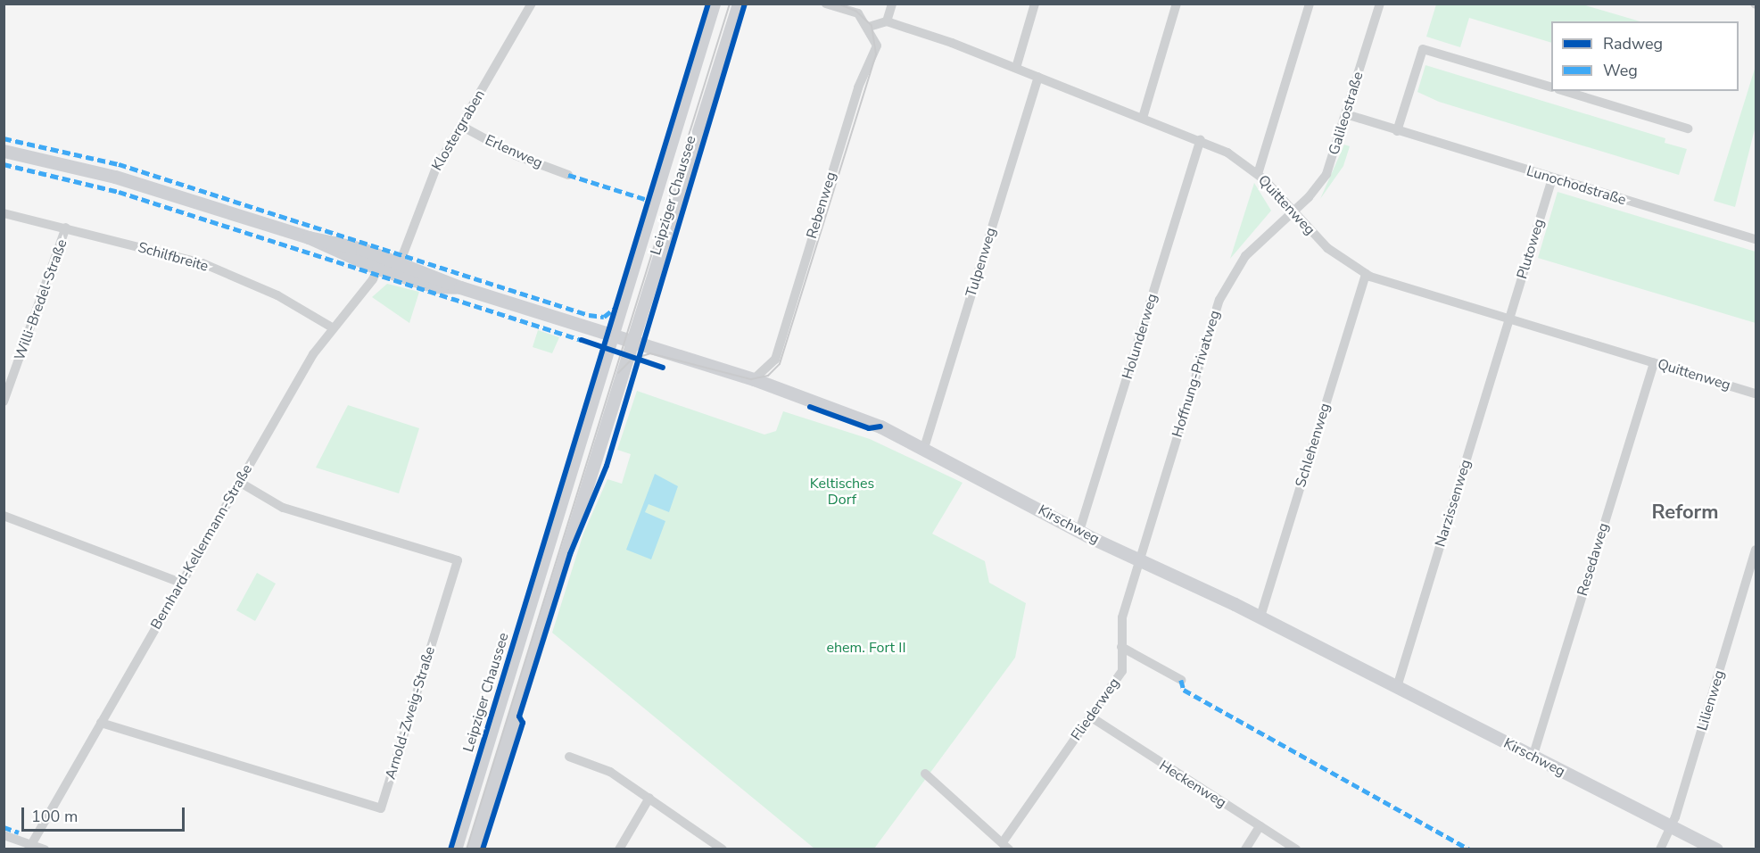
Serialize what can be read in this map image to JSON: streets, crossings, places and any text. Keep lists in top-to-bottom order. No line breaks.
{"streets":{"main road":["Leipziger Chaussee","Kirschweg"],"street":["Galileostraße","Klostergraben","Erlenweg","Lunochodstraße","Rebenweg","Quittenweg","Plutoweg","Schilfbreite","Tulpenweg","Willi-Bredel-Straße","Holunderweg","Hoffnung-Privatweg","Schlehenweg","Narzissenweg","Bernhard-Kellermann-Straße","Resedaweg","Lilienweg","Fliederweg","Arnold-Zweig-Straße","Heckenweg"]},"crossings":[["Galileostraße","Lunochodstraße"],["Galileostraße","Quittenweg"],["Galileostraße","Hoffnung-Privatweg"],["Klostergraben","Erlenweg"],["Lunochodstraße","Plutoweg"],["Leipziger Chaussee","Kirschweg"],["Rebenweg","Kirschweg"],["Quittenweg","Plutoweg"],["Quittenweg","Tulpenweg"],["Quittenweg","Holunderweg"],["Quittenweg","Hoffnung-Privatweg"],["Quittenweg","Schlehenweg"],["Quittenweg","Narzissenweg"],["Quittenweg","Resedaweg"],["Plutoweg","Narzissenweg"],["Schilfbreite","Willi-Bredel-Straße"],["Schilfbreite","Bernhard-Kellermann-Straße"],["Tulpenweg","Kirschweg"],["Holunderweg","Kirschweg"],["Hoffnung-Privatweg","Kirschweg"],["Hoffnung-Privatweg","Fliederweg"],["Schlehenweg","Kirschweg"],["Narzissenweg","Kirschweg"],["Kirschweg","Resedaweg"],["Kirschweg","Lilienweg"],["Kirschweg","Fliederweg"],["Bernhard-Kellermann-Straße","Arnold-Zweig-Straße"],["Fliederweg","Heckenweg"]],"districts":["Reform"],"parks":["Keltisches Dorf","ehem. Fort II"],"legend":["Radweg","Weg"],"scale_bar":"100 m"}
